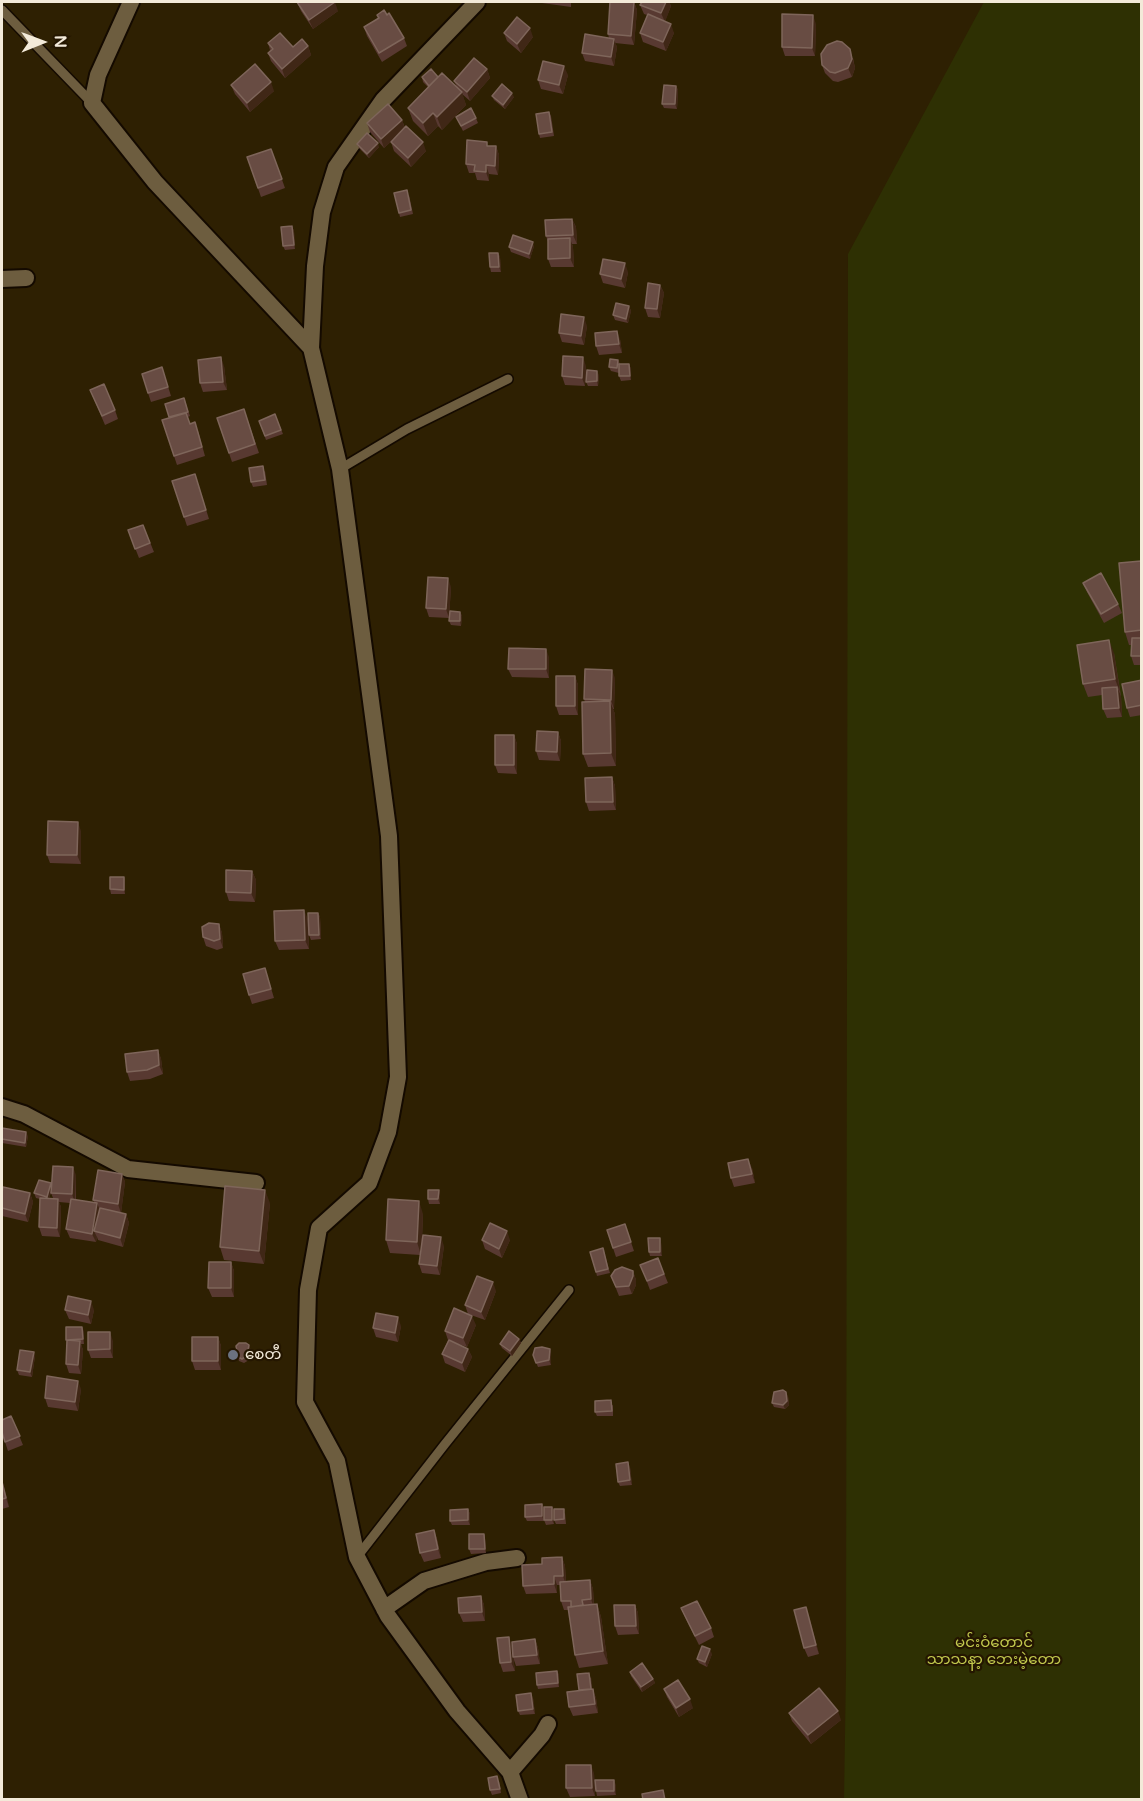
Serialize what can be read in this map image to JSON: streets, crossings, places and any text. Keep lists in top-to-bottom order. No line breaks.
{"parks":["မင်းဝံတောင် သာသနာ့ ‌ဘေးမဲ့တော"],"places":["စေတီ"],"north":"right"}
